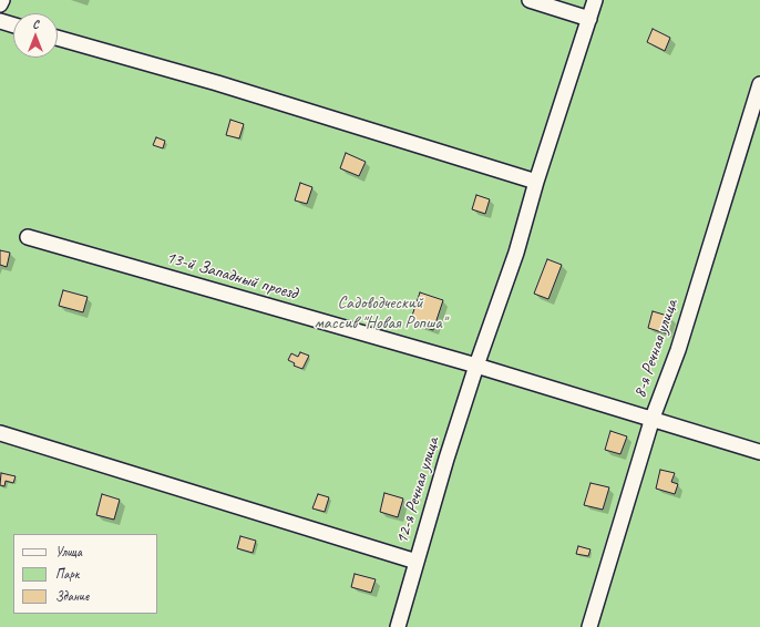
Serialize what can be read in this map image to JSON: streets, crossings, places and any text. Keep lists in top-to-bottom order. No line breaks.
{"streets":{"street":["13-й Западный проезд","8-я Речная улица","12-я Речная улица"]},"crossings":[["13-й Западный проезд","8-я Речная улица"],["13-й Западный проезд","12-я Речная улица"]],"parks":["Садоводческий массив \"Новая Ропша\""],"legend":["Улица","Парк","Здание"],"north":"top"}
